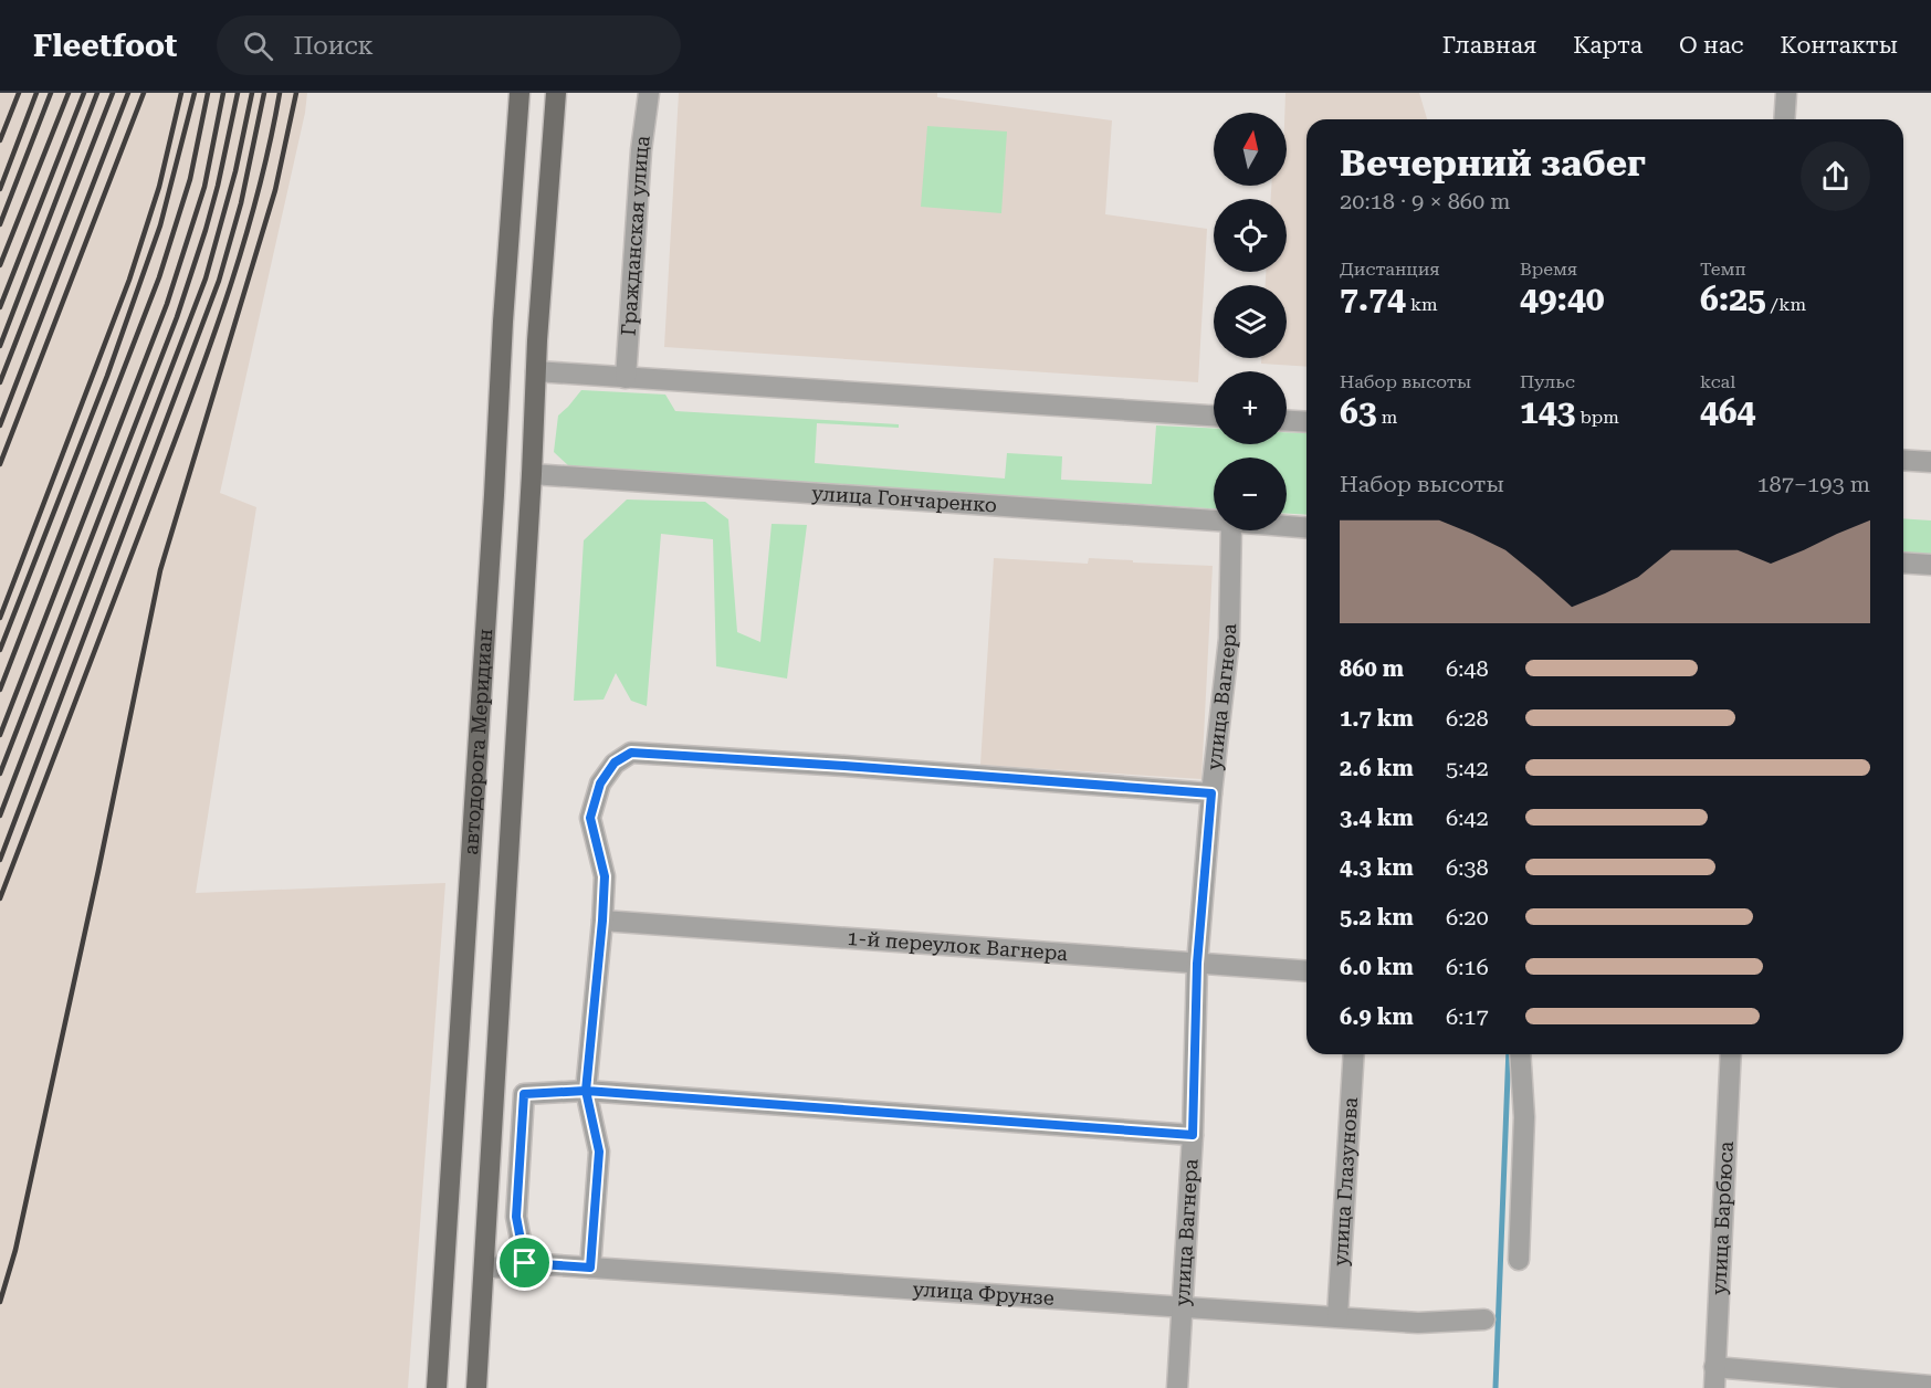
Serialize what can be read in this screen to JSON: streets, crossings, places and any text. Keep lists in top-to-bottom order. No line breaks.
{"streets":{"main road":["улица Гончаренко","автодорога Меридиан"],"street":["Гражданская улица","улица Вагнера","1-й переулок Вагнера","улица Глазунова","улица Барбюса","улица Фрунзе"]},"crossings":[["улица Гончаренко","автодорога Меридиан"],["улица Вагнера","1-й переулок Вагнера"],["улица Вагнера","улица Фрунзе"],["автодорога Меридиан","улица Фрунзе"],["улица Глазунова","улица Фрунзе"]],"north":"top","page":{"header":"Fleetfoot","search":"Поиск","nav":["Главная","Карта","О нас","Контакты"],"map_buttons":["+","−"],"heading":["Вечерний забег","20:18 · 9 × 860 m"],"stats":[["Дистанция","7.74 km"],["Время","49:40"],["Темп","6:25 /km"],["Набор высоты","63 m"],["Пульс","143 bpm"],["kcal","464"]],"chart":["Набор высоты","187–193 m"],"list":[{"name":"860 m","note":"6:48"},{"name":"1.7 km","note":"6:28"},{"name":"2.6 km","note":"5:42"},{"name":"3.4 km","note":"6:42"},{"name":"4.3 km","note":"6:38"},{"name":"5.2 km","note":"6:20"},{"name":"6.0 km","note":"6:16"},{"name":"6.9 km","note":"6:17"}]}}
